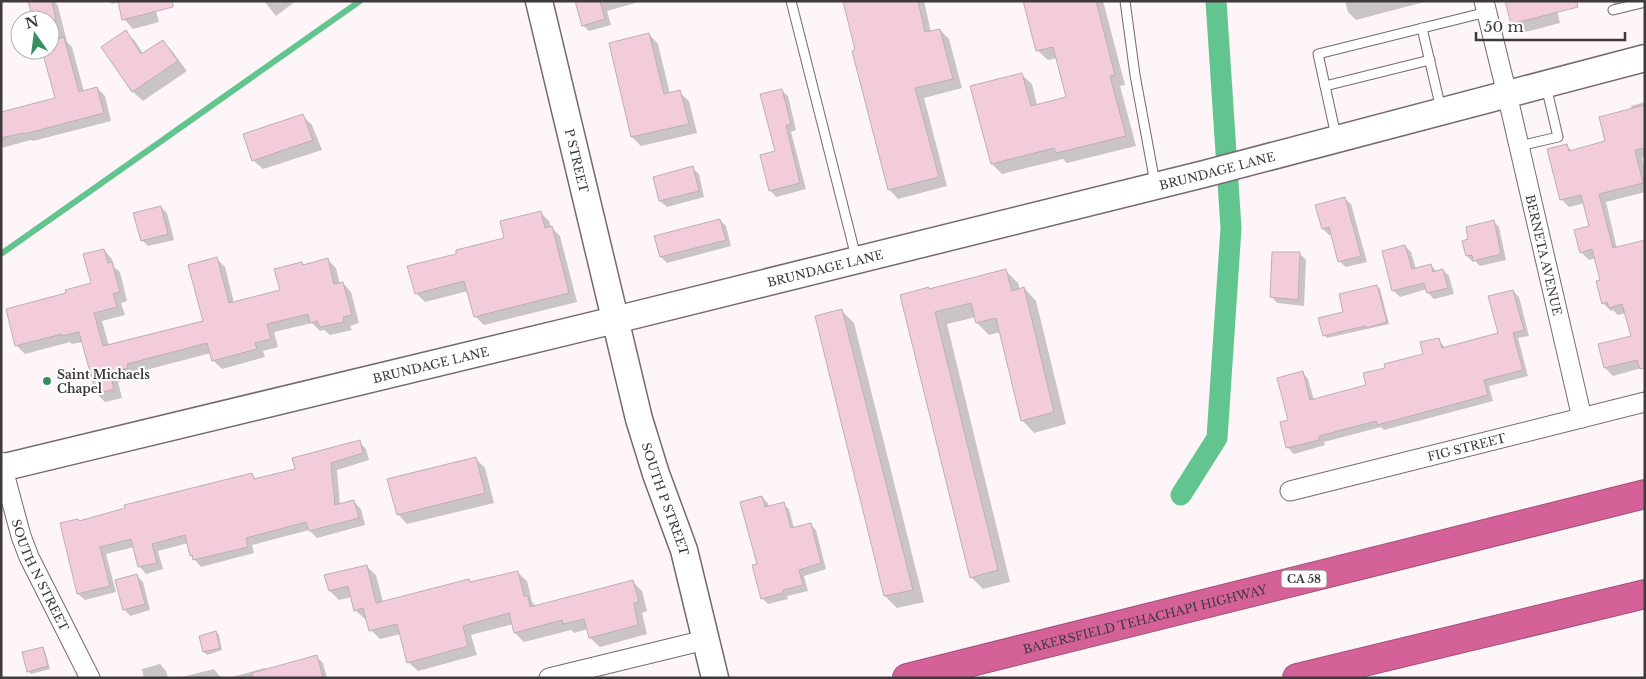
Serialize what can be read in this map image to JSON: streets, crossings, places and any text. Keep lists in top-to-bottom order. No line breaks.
{"streets":{"highway":["CA 58","BAKERSFIELD TEHACHAPI HIGHWAY"],"main road":["P STREET","BRUNDAGE LANE","SOUTH P STREET"],"street":["BERNETA AVENUE","FIG STREET","SOUTH N STREET"]},"crossings":[["P STREET","BRUNDAGE LANE"],["P STREET","SOUTH P STREET"],["BRUNDAGE LANE","BERNETA AVENUE"],["BRUNDAGE LANE","SOUTH P STREET"],["BRUNDAGE LANE","SOUTH N STREET"],["BERNETA AVENUE","FIG STREET"]],"places":["Saint Michaels Chapel"],"scale_bar":"50 m","north":"top"}
